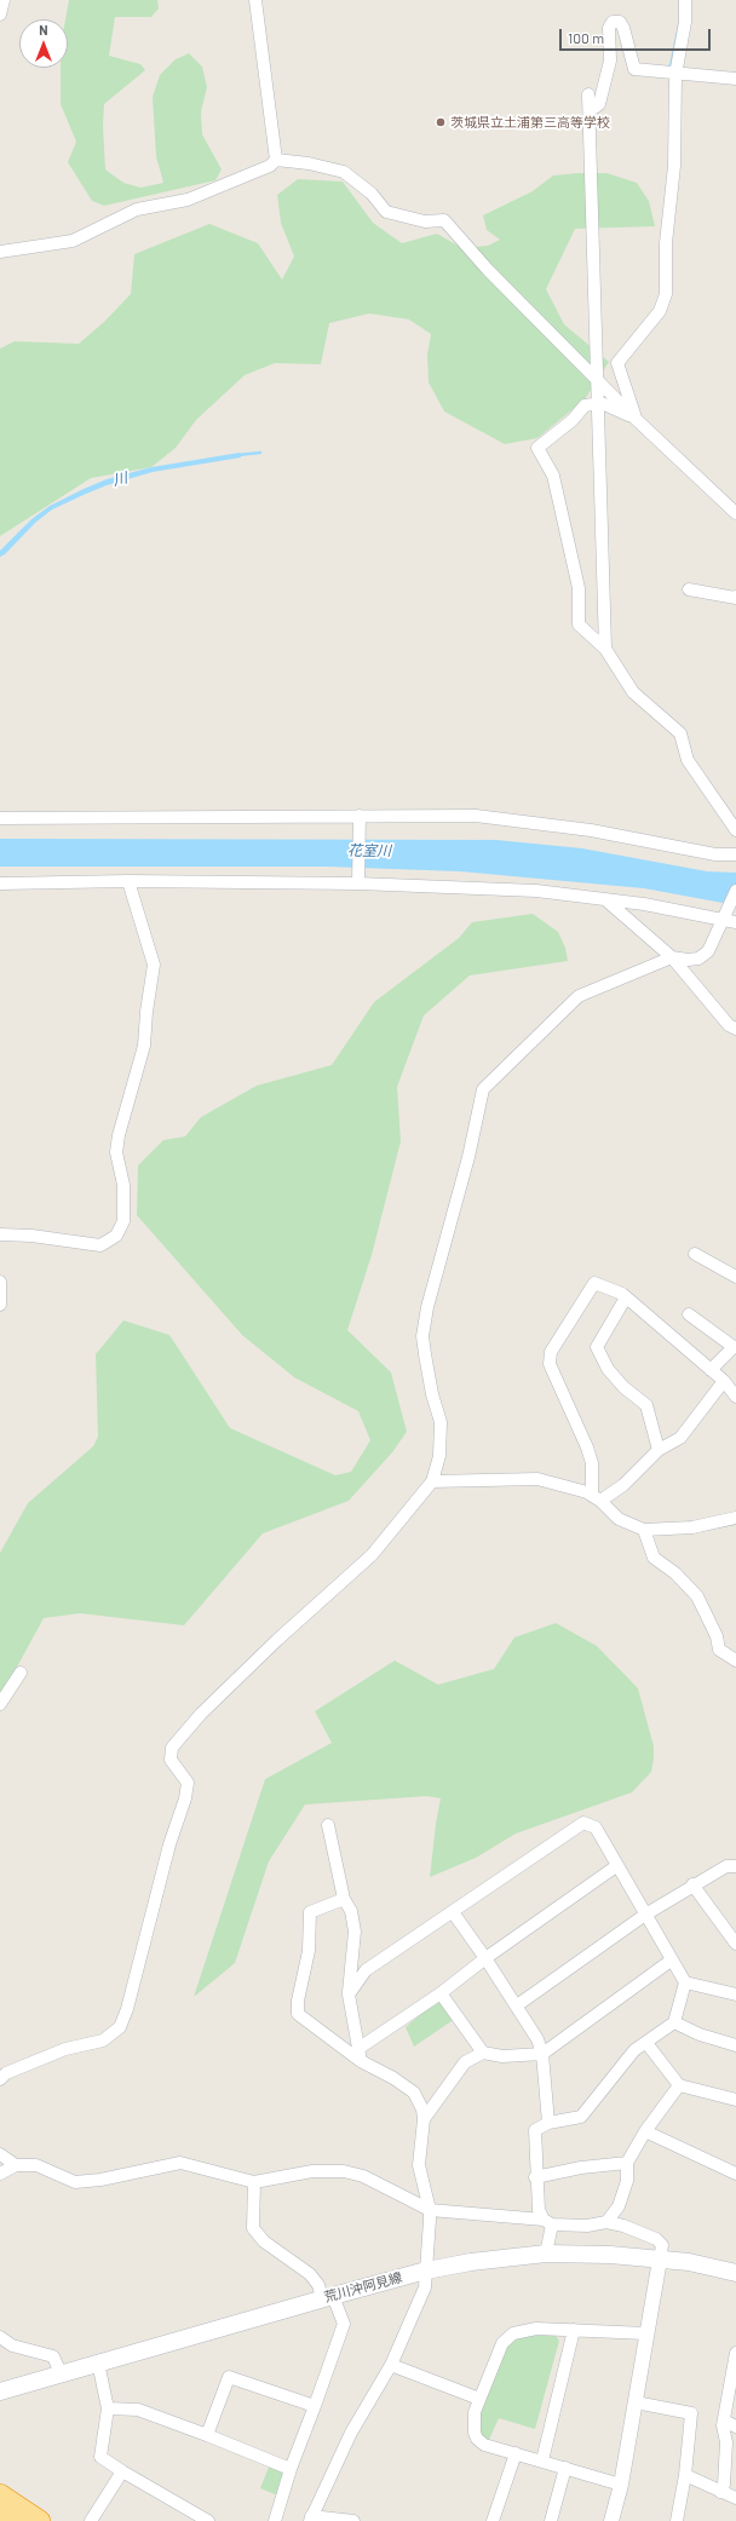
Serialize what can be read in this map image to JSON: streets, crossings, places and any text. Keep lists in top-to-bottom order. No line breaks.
{"streets":{"main road":["荒川沖阿見線"]},"water":["川","花室川"],"places":["茨城県立土浦第三高等学校"],"scale_bar":"100 m","north":"top"}
